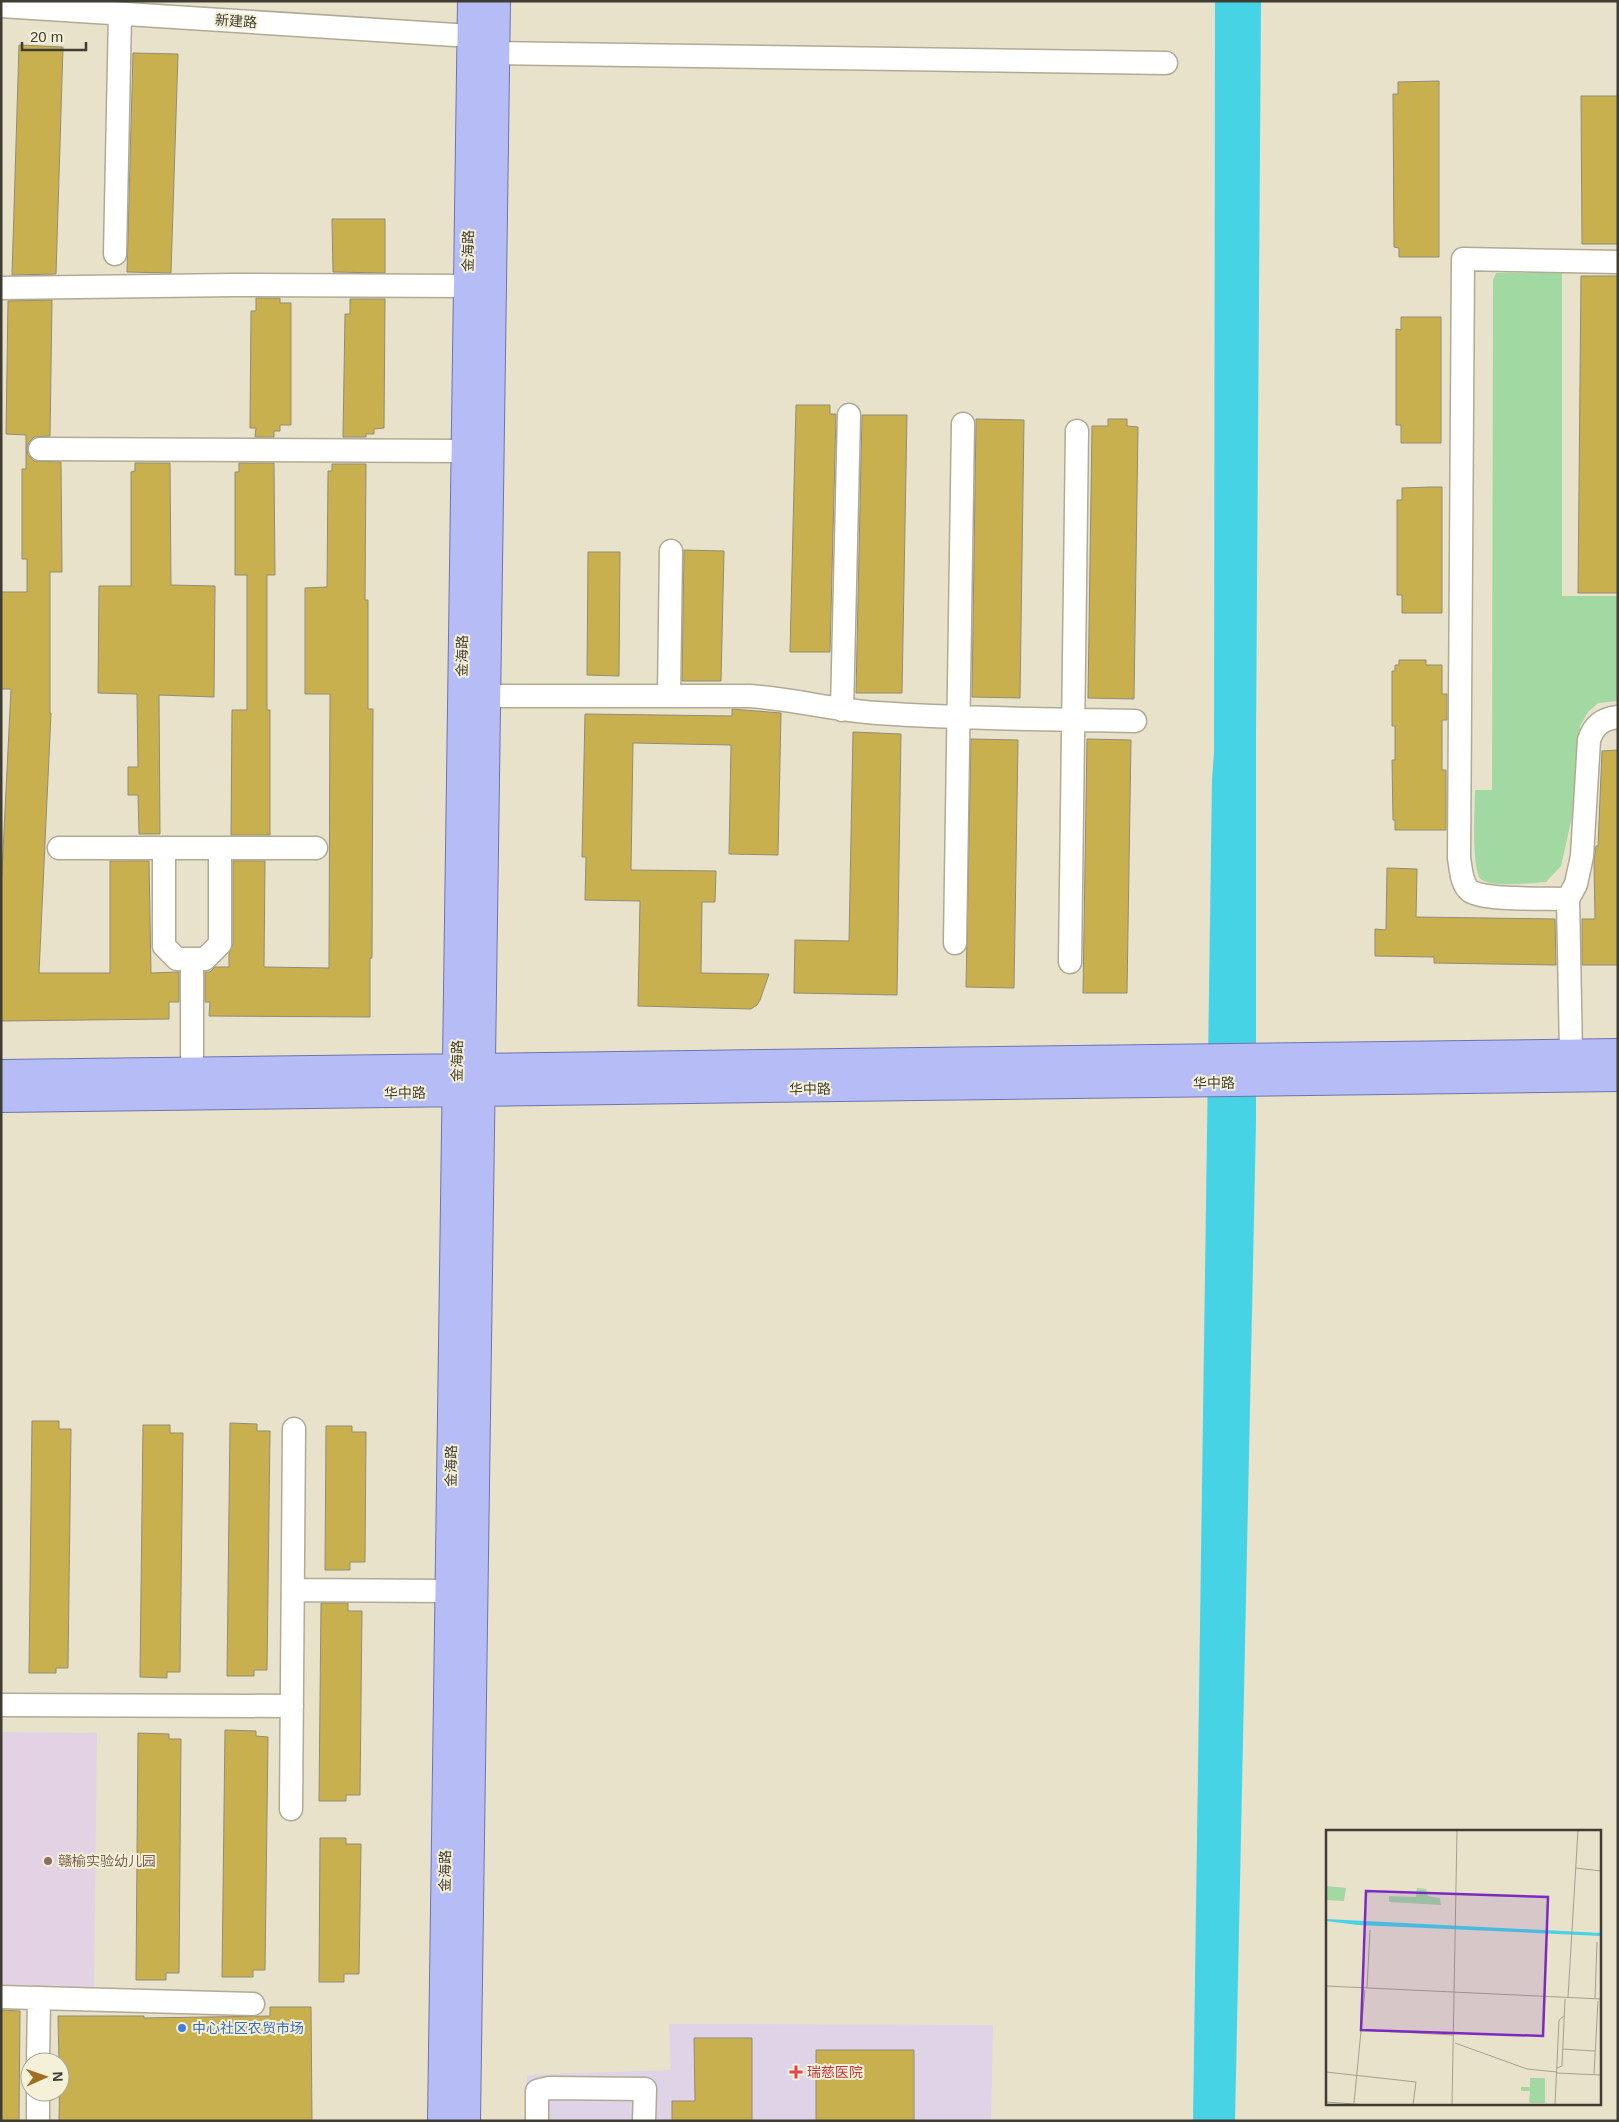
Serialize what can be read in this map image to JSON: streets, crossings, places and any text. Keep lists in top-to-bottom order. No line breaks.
{"streets":{"main road":["金海路","华中路"],"street":["新建路"]},"crossings":[["新建路","金海路"],["金海路","华中路"]],"places":{"other":["赣榆实验幼儿园","中心社区农贸市场"],"health":["瑞慈医院"]},"scale_bar":"20 m","north":"right"}
